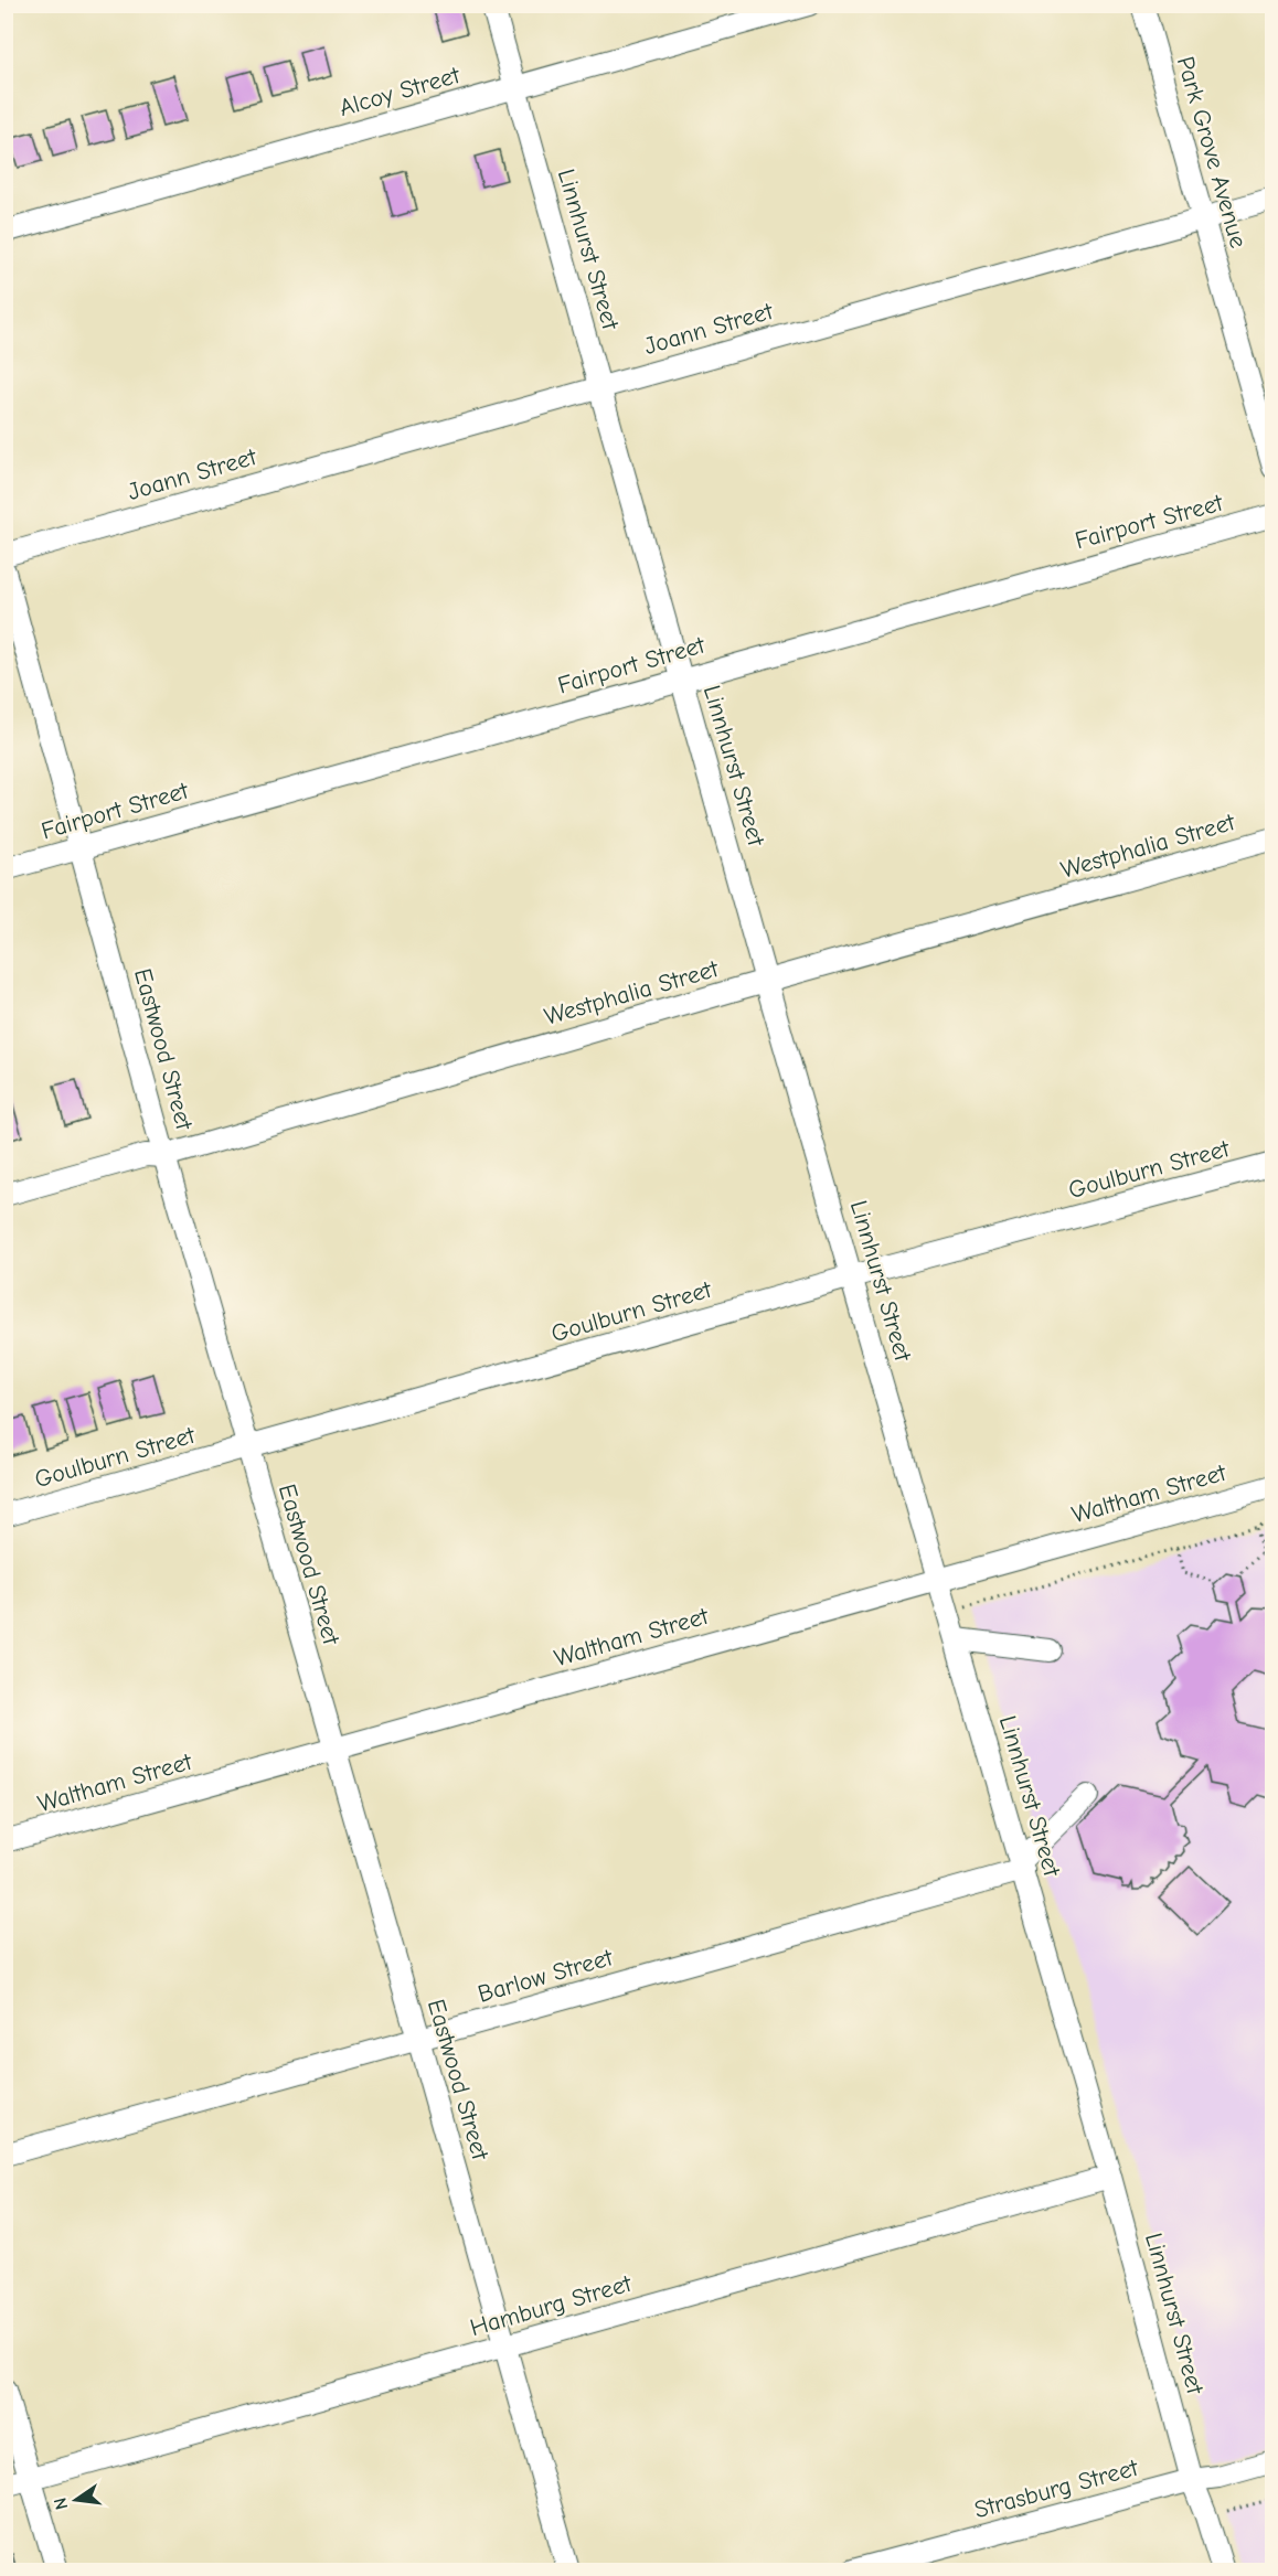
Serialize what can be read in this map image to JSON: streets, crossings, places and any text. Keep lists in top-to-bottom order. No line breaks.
{"streets":{"street":["Alcoy Street","Park Grove Avenue","Linnhurst Street","Joann Street","Fairport Street","Westphalia Street","Eastwood Street","Goulburn Street","Waltham Street","Barlow Street","Hamburg Street","Strasburg Street"]},"crossings":[["Alcoy Street","Linnhurst Street"],["Park Grove Avenue","Joann Street"],["Linnhurst Street","Joann Street"],["Linnhurst Street","Fairport Street"],["Linnhurst Street","Westphalia Street"],["Linnhurst Street","Goulburn Street"],["Linnhurst Street","Waltham Street"],["Linnhurst Street","Barlow Street"],["Linnhurst Street","Hamburg Street"],["Linnhurst Street","Strasburg Street"],["Fairport Street","Eastwood Street"],["Westphalia Street","Eastwood Street"],["Eastwood Street","Goulburn Street"],["Eastwood Street","Waltham Street"],["Eastwood Street","Barlow Street"],["Eastwood Street","Hamburg Street"]],"north":"left"}
